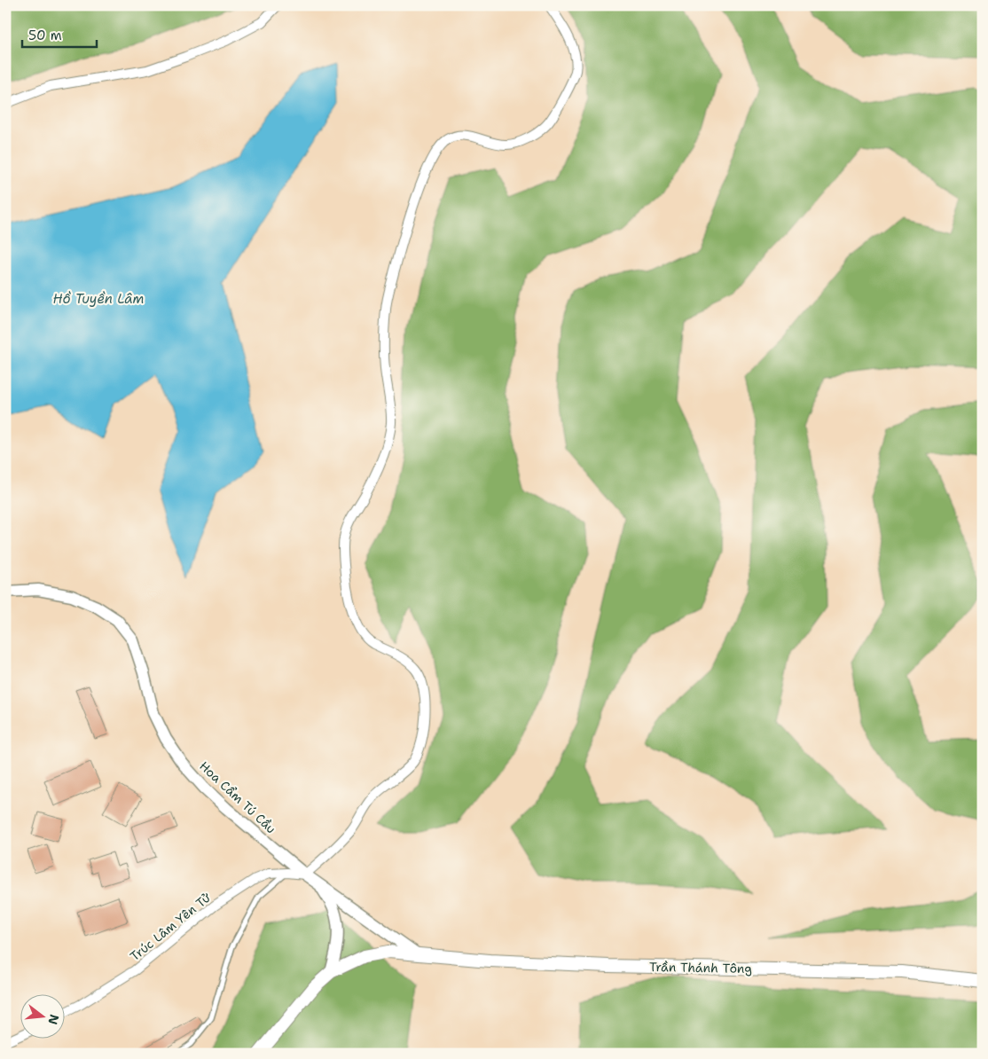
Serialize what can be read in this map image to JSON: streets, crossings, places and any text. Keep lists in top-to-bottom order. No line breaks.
{"streets":{"main road":["Trần Thánh Tông"],"street":["Hoa Cẩm Tú Cầu","Trúc Lâm Yên Tử"]},"crossings":[["Hoa Cẩm Tú Cầu","Trúc Lâm Yên Tử"]],"water":["Hồ Tuyền Lâm"],"scale_bar":"50 m","north":"right"}
